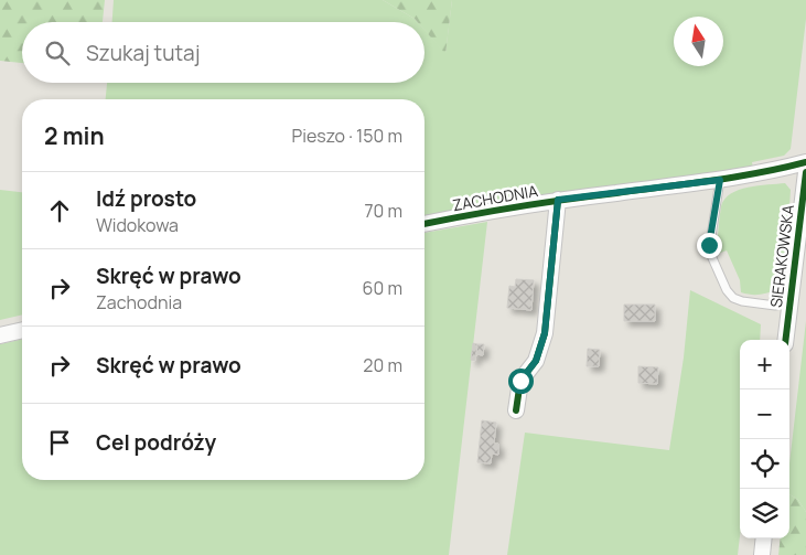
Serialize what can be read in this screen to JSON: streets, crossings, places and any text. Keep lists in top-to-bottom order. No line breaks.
{"streets":{"street":["ZACHODNIA","SIERAKOWSKA"]},"north":"top","page":{"search":"Szukaj tutaj","heading":["2 min","Pieszo · 150 m"],"list":[["Idź prosto","Widokowa","70 m"],["Skręć w prawo","Zachodnia","60 m"],["Skręć w prawo","20 m"],"Cel podróży"],"map_buttons":["+","−"]}}
